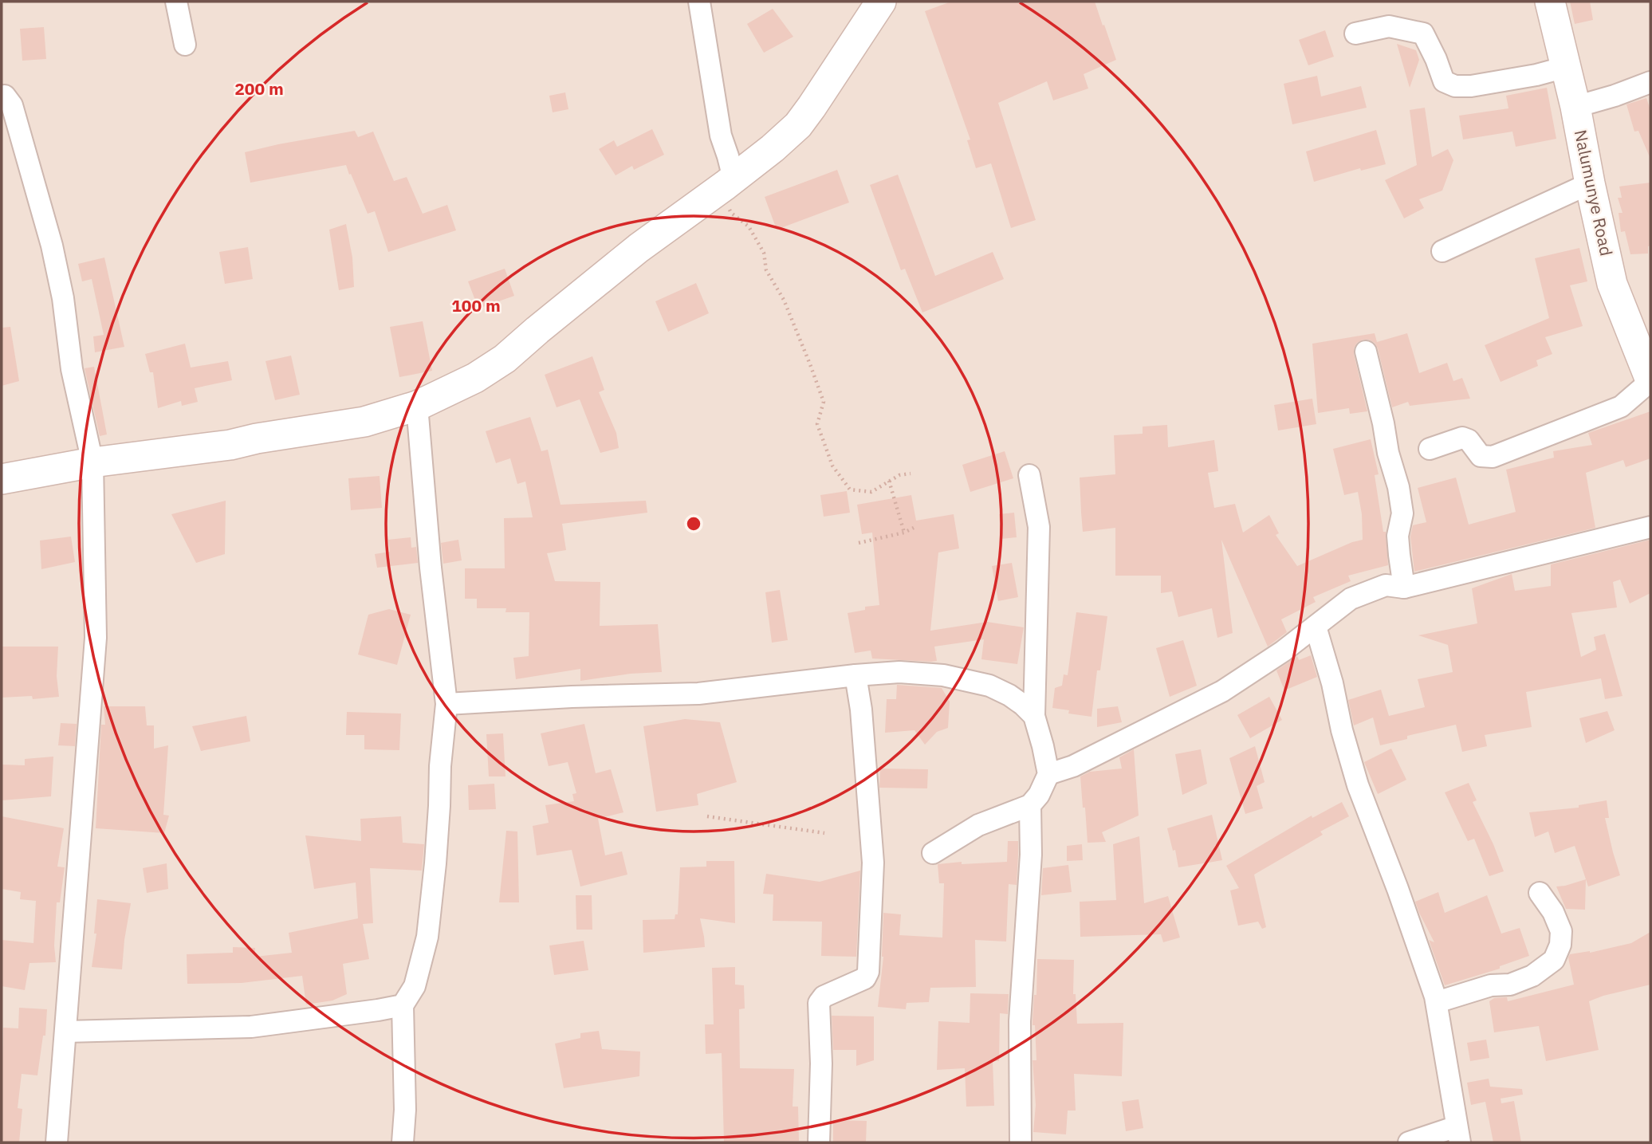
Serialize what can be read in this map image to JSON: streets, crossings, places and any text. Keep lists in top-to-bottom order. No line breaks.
{"streets":{"street":["Nalumunye Road"]},"rings":["200 m","100 m"]}
